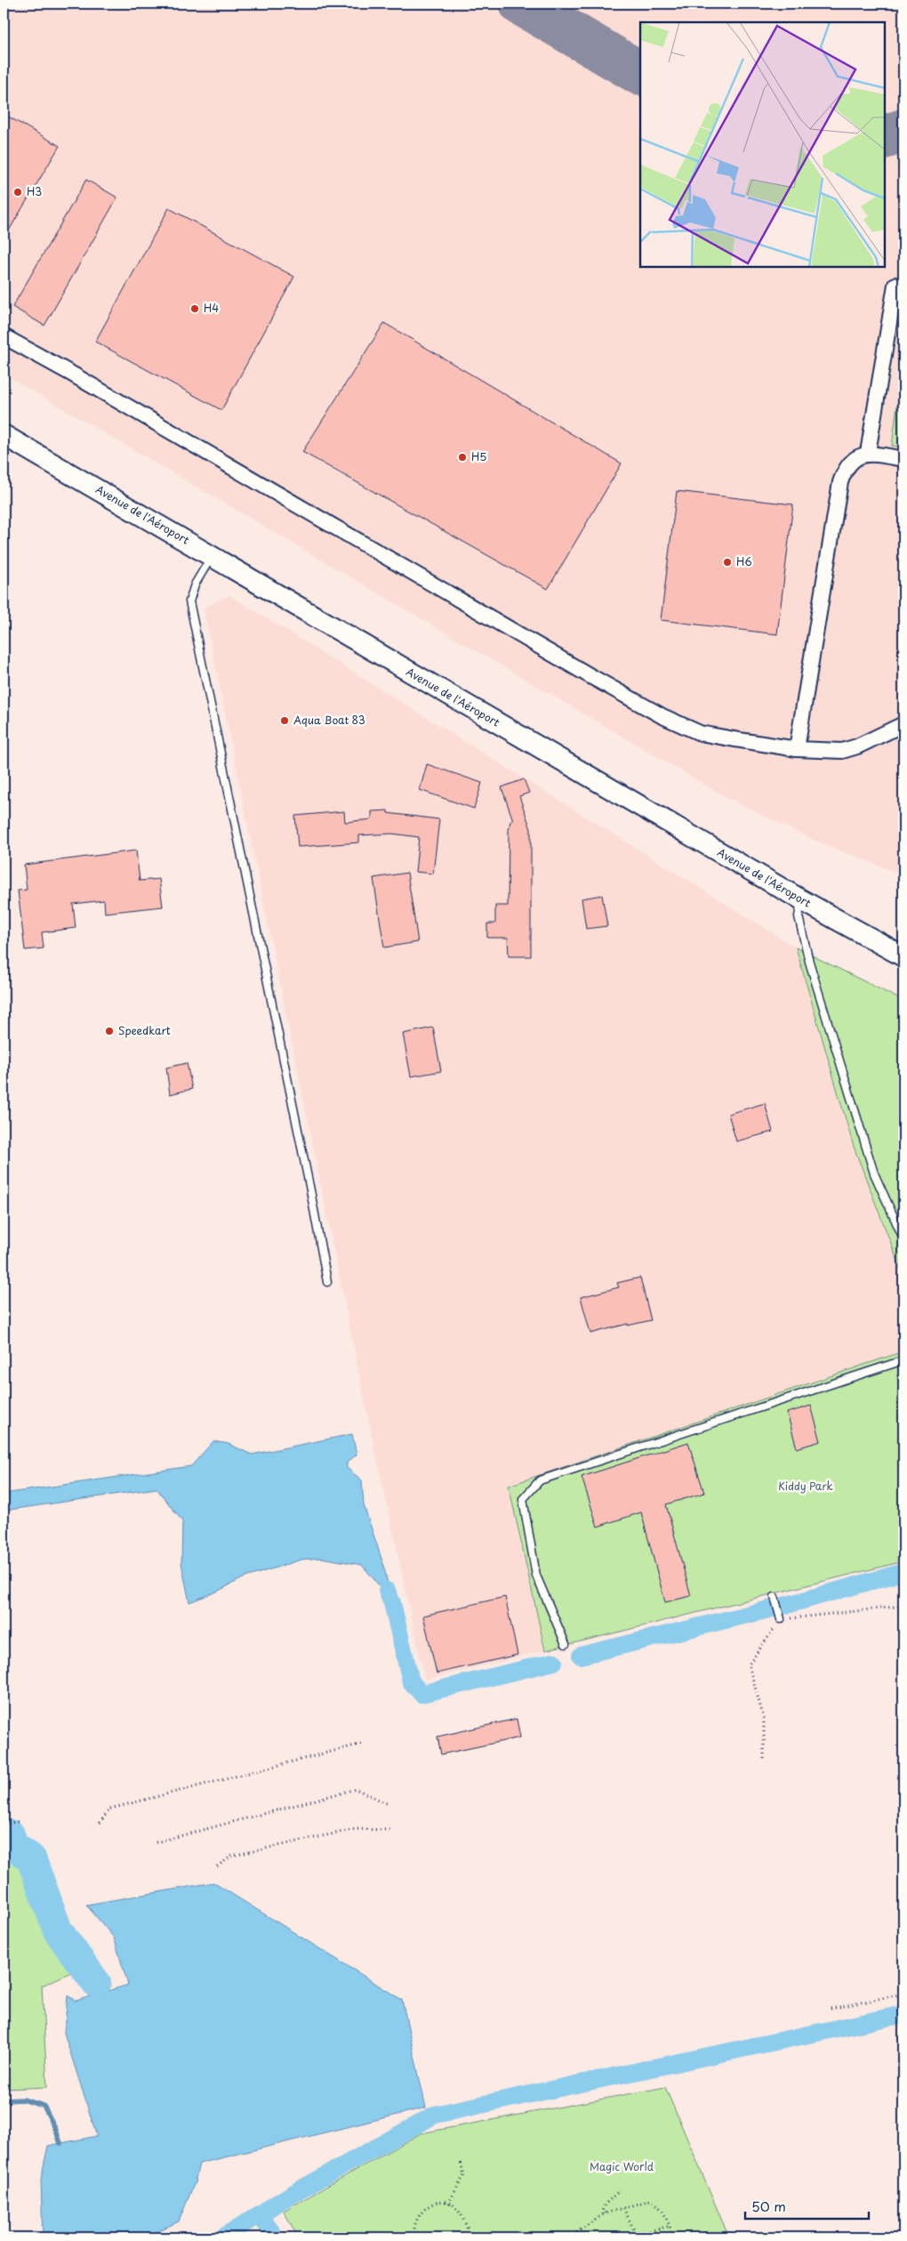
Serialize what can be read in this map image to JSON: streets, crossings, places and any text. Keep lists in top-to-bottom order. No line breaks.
{"streets":{"main road":["Avenue de l'Aéroport"]},"parks":["Kiddy Park","Magic World"],"places":["H3","H4","H5","H6","Aqua Boat 83","Speedkart"],"scale_bar":"50 m"}
